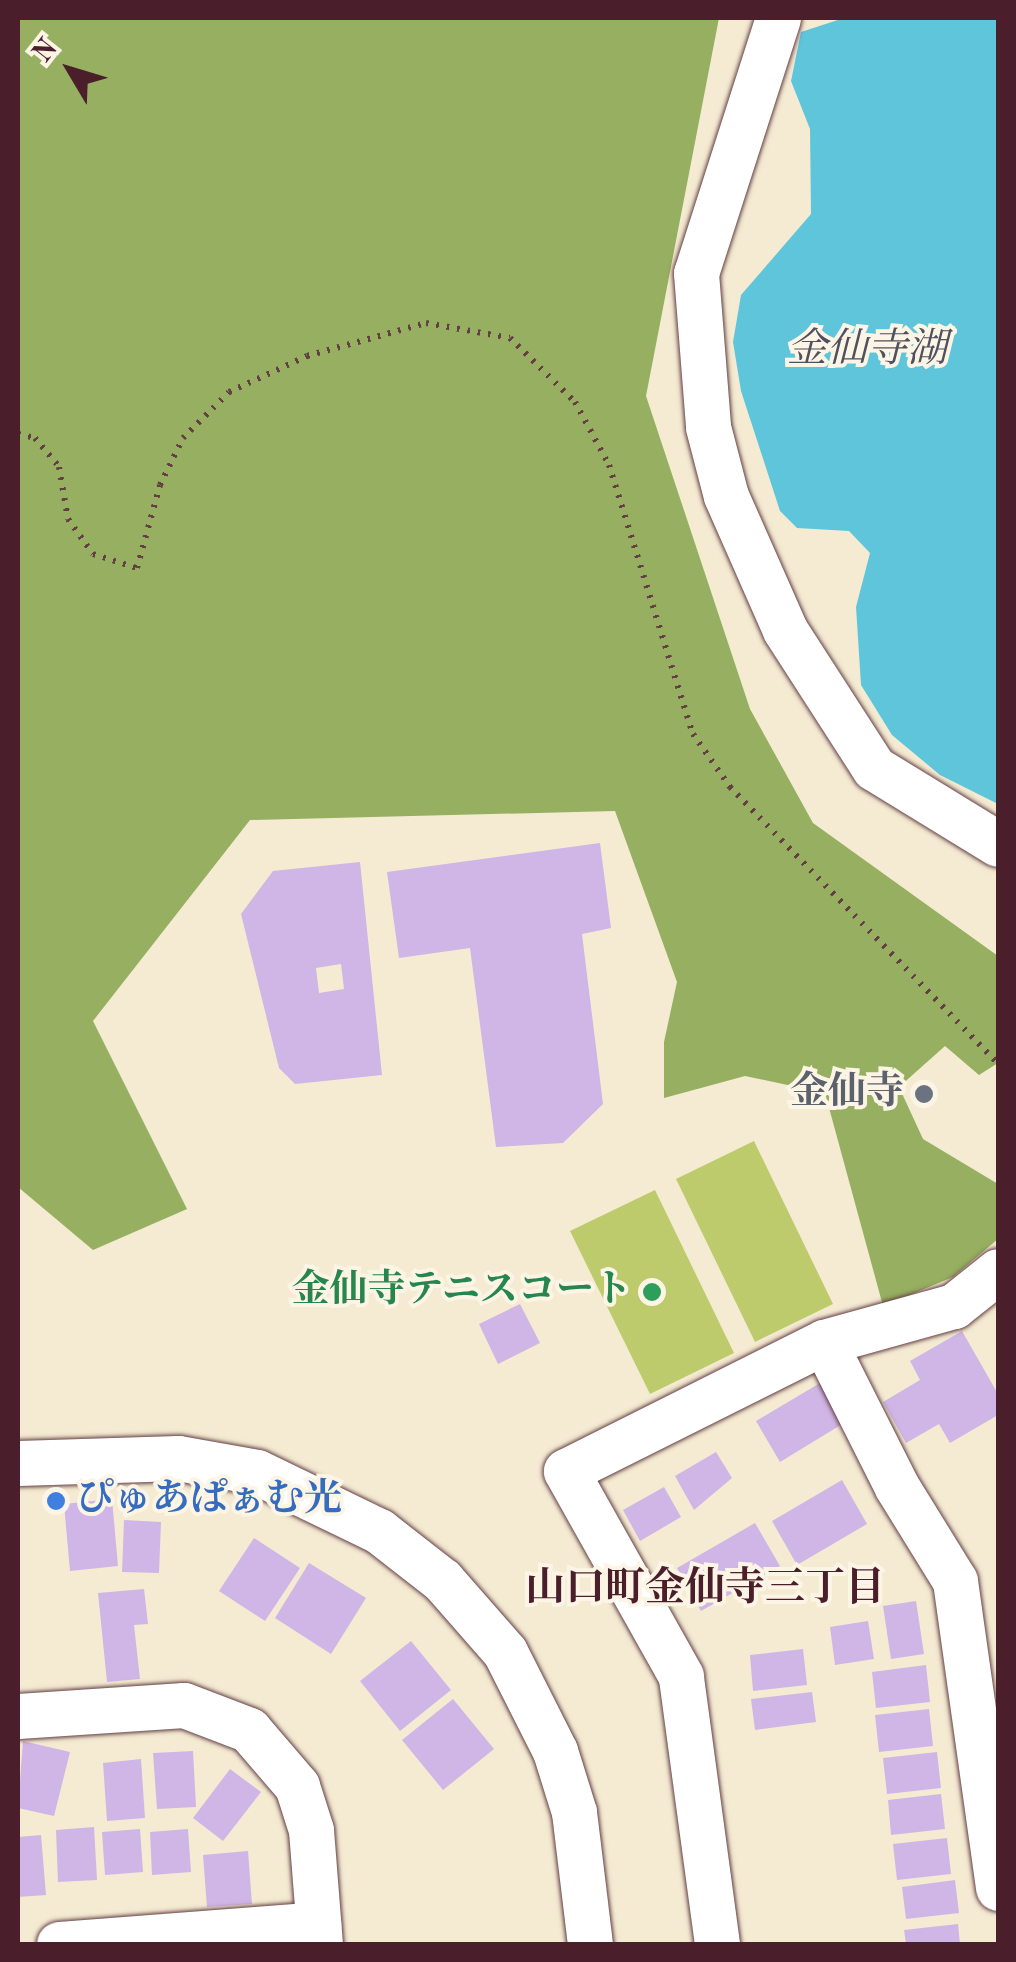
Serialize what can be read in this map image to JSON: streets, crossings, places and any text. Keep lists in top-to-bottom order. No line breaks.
{"districts":["山口町金仙寺三丁目"],"water":["金仙寺湖"],"places":["金仙寺","金仙寺テニスコート","ぴゅあぱぁむ光"],"north":"top left"}
